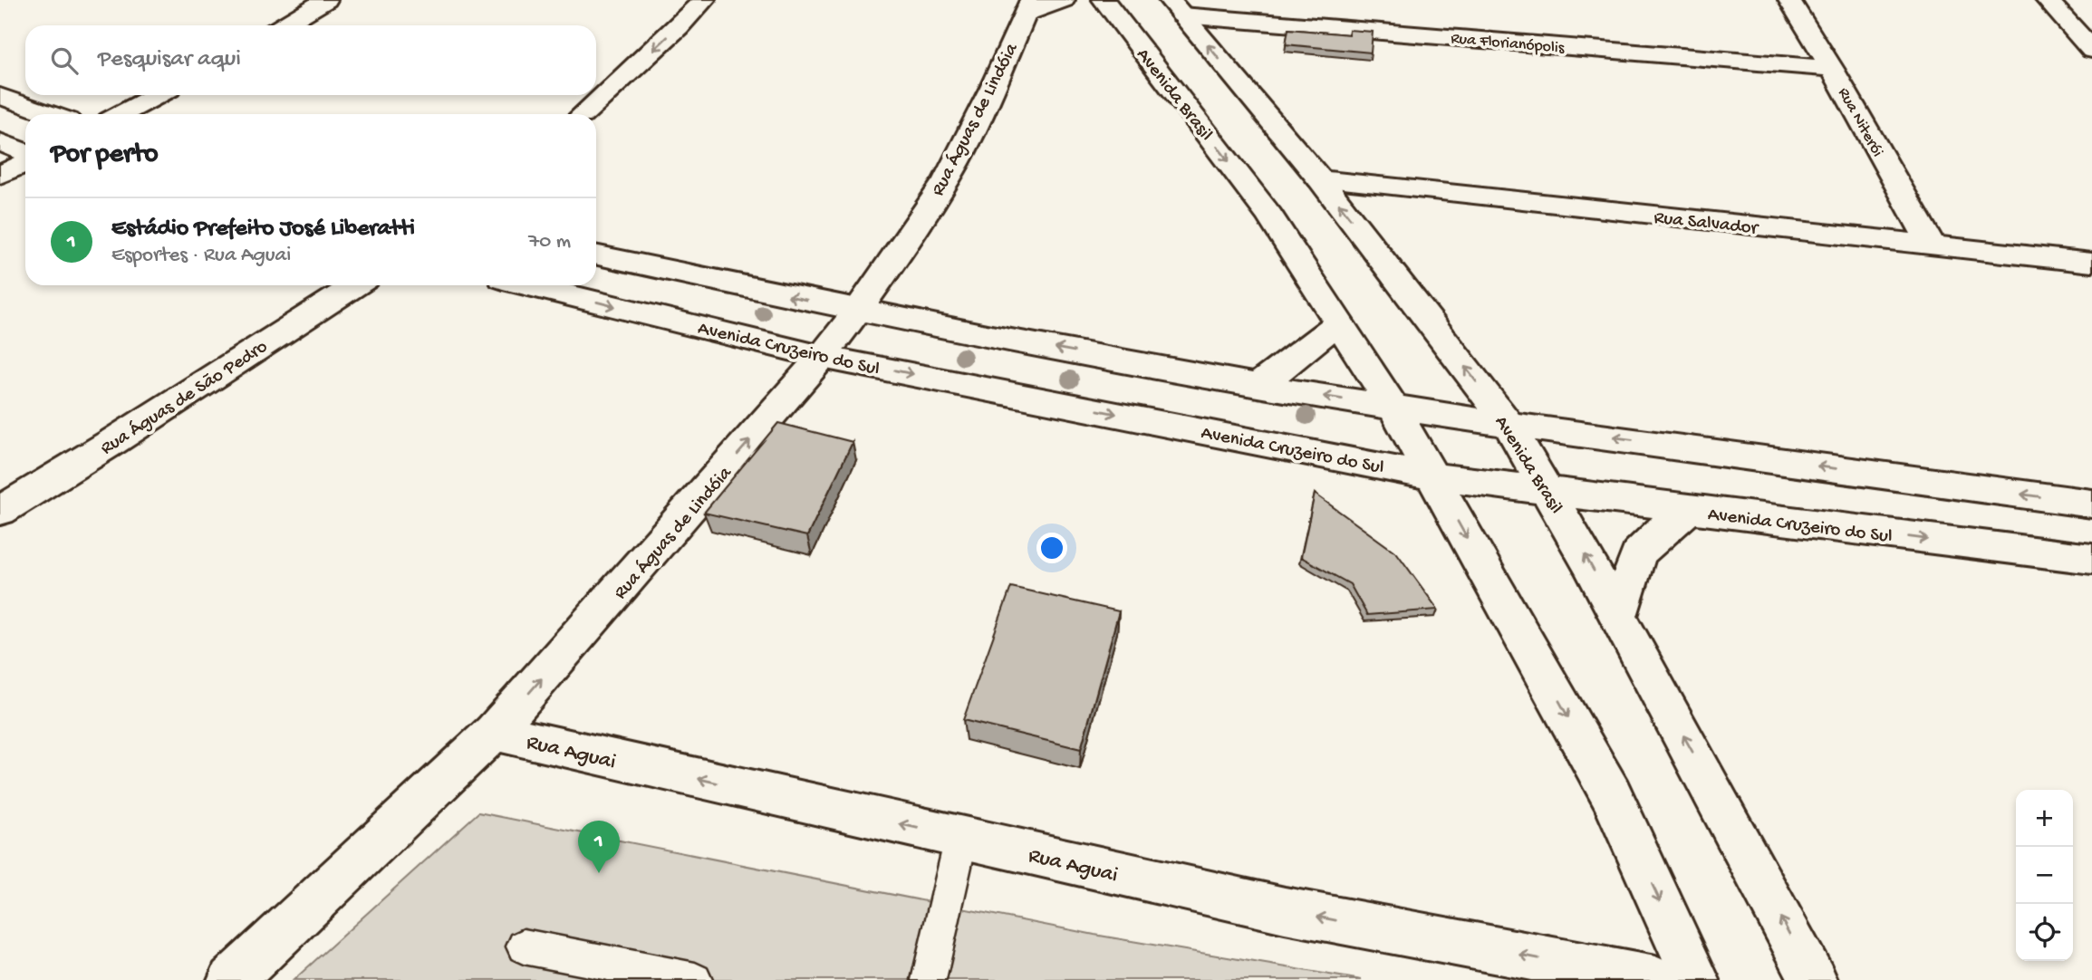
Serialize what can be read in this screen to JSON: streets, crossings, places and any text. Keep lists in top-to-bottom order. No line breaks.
{"streets":{"street":["Rua Florianópolis","Avenida Brasil","Rua Águas de Lindóia","Rua Niterói","Rua Salvador","Avenida Cruzeiro do Sul","Rua Águas de São Pedro","Rua Aguai"]},"crossings":[["Rua Florianópolis","Avenida Brasil"],["Rua Florianópolis","Rua Niterói"],["Avenida Brasil","Rua Salvador"],["Avenida Brasil","Avenida Cruzeiro do Sul"],["Rua Águas de Lindóia","Avenida Cruzeiro do Sul"],["Rua Águas de Lindóia","Rua Aguai"],["Rua Niterói","Rua Salvador"]],"one_way":["Rua Águas de Lindóia","Rua Aguai"],"page":{"search":"Pesquisar aqui","heading":"Por perto","list":[{"mark":"1","name":"Estádio Prefeito José Liberatti","note":"Esportes · Rua Aguai","value":"70 m"}],"map_buttons":["+","−"],"pins":"1"}}
